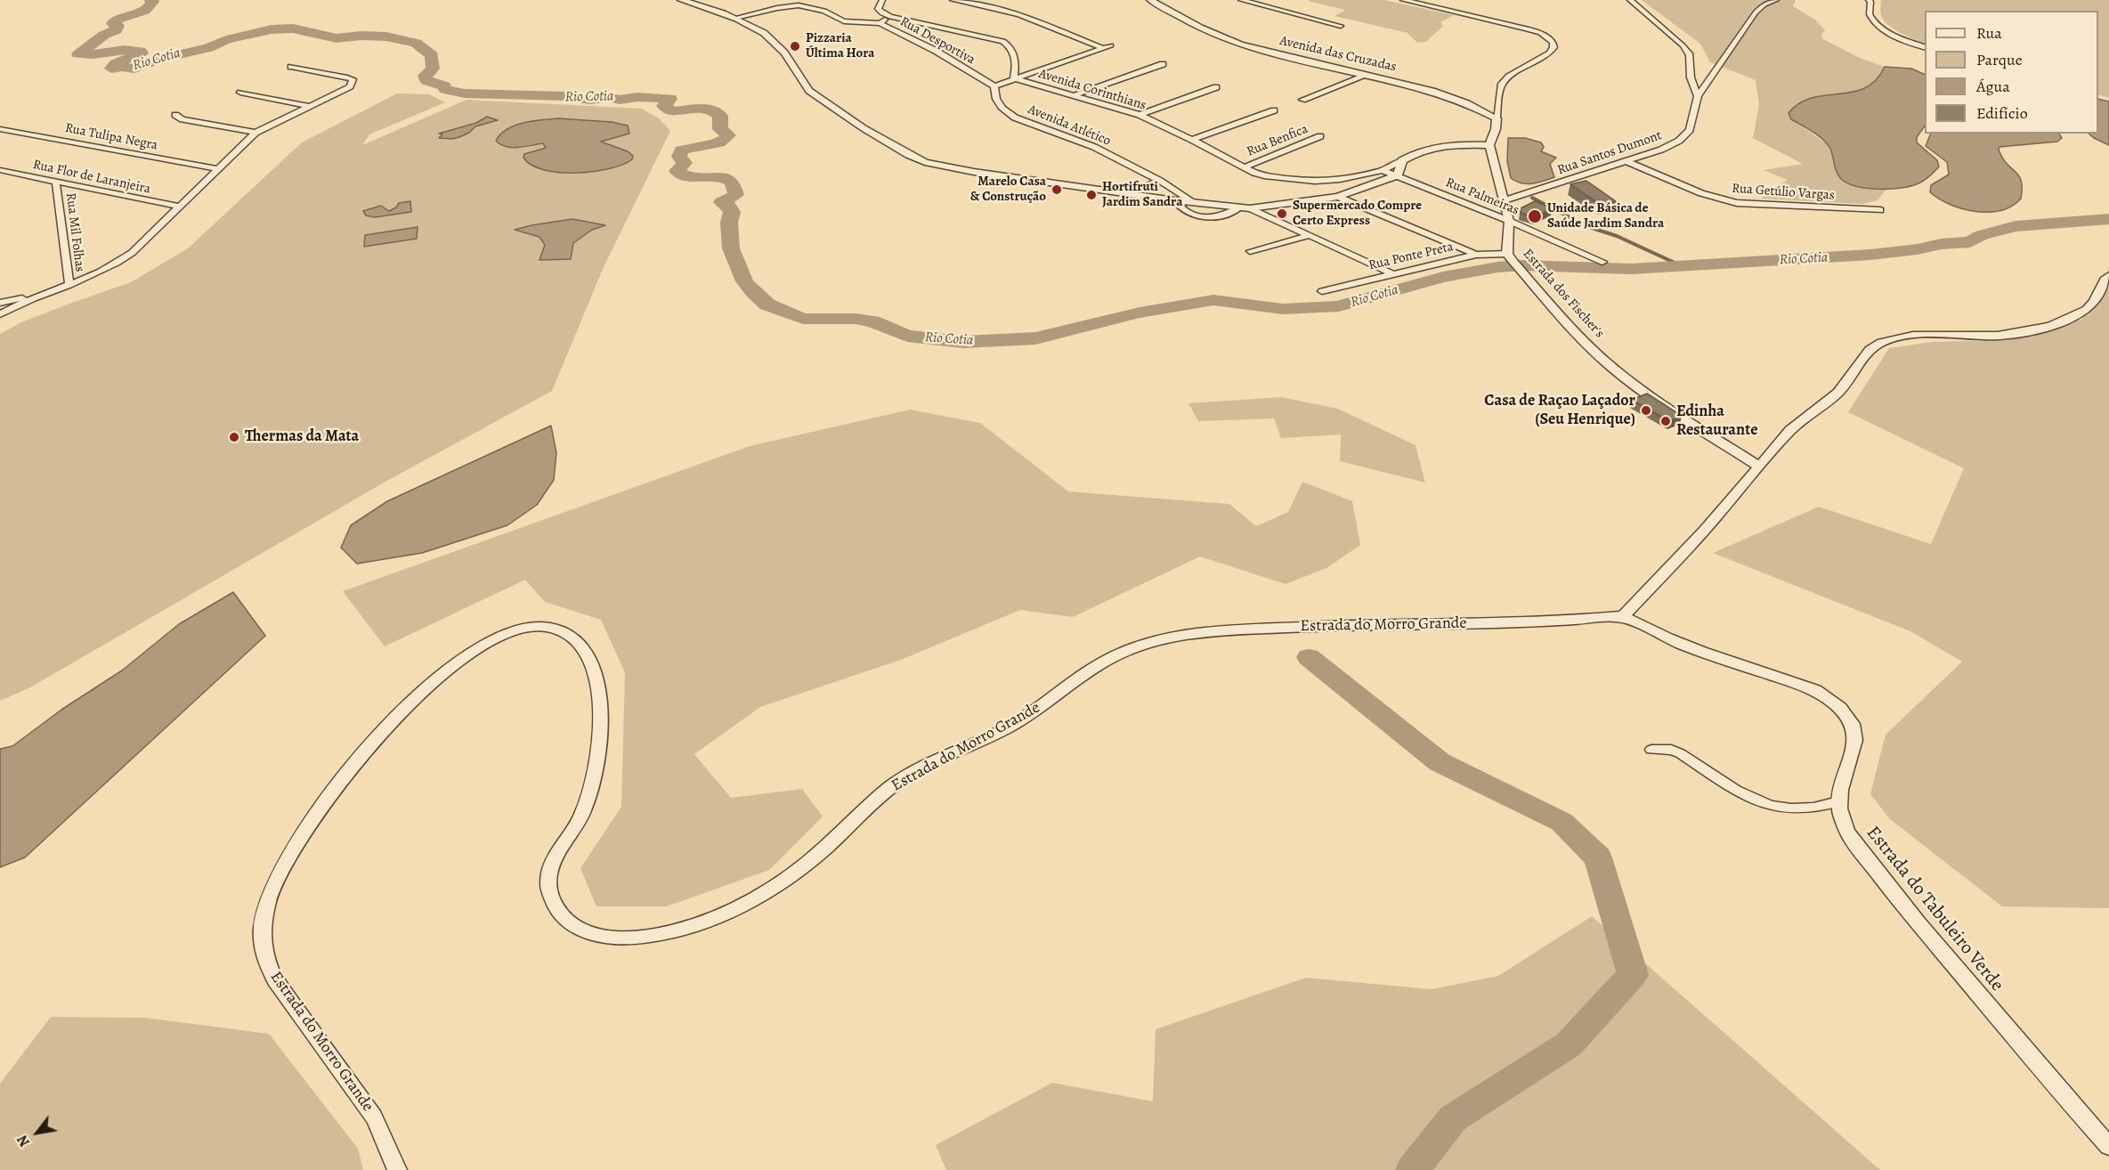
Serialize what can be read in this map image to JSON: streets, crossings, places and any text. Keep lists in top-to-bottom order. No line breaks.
{"streets":{"street":["Rua Desportiva","Avenida das Cruzadas","Avenida Corinthians","Avenida Atlético","Rua Tulipa Negra","Rua Benfica","Rua Santos Dumont","Rua Flor de Laranjeira","Rua Getúlio Vargas","Rua Palmeiras","Rua Mil Folhas","Rua Ponte Preta","Estrada dos Fischer's","Estrada do Morro Grande","Estrada do Tabuleiro Verde"]},"crossings":[["Rua Desportiva","Avenida Corinthians"],["Rua Desportiva","Avenida Atlético"],["Avenida Corinthians","Rua Benfica"],["Avenida Corinthians","Rua Palmeiras"],["Rua Santos Dumont","Rua Getúlio Vargas"],["Rua Santos Dumont","Estrada dos Fischer's"],["Rua Flor de Laranjeira","Rua Mil Folhas"],["Rua Palmeiras","Estrada dos Fischer's"],["Rua Ponte Preta","Estrada dos Fischer's"],["Estrada do Morro Grande","Estrada do Tabuleiro Verde"]],"water":["Rio Cotia"],"places":["Pizzaria Última Hora","Marelo Casa & Construção","Hortifruti Jardim Sandra","Supermercado Compre Certo Express","Unidade Básica de Saúde Jardim Sandra","Casa de Raçao Laçador (Seu Henrique)","Edinha Restaurante","Thermas da Mata"],"legend":["Rua","Parque","Água","Edifício"],"north":"bottom left"}
